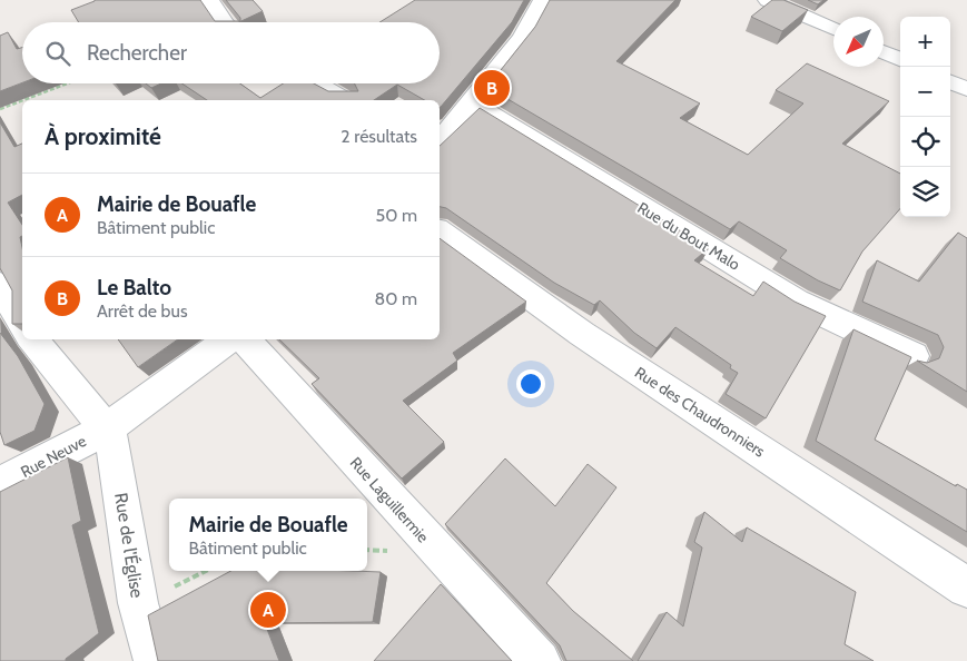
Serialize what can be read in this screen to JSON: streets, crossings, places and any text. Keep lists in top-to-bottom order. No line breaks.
{"streets":{"street":["Rue du Bout Malo","Rue des Chaudronniers","Rue Neuve","Rue Laguillermie","Rue de l'Église"]},"crossings":[["Rue Neuve","Rue de l'Église"]],"north":"bottom left","page":{"map_buttons":["+","−"],"search":"Rechercher","pins":["B","A"],"heading":["À proximité","2 résultats"],"list":[{"mark":"A","name":"Mairie de Bouafle","note":"Bâtiment public","value":"50 m"},{"mark":"B","name":"Le Balto","note":"Arrêt de bus","value":"80 m"}],"popup":["Mairie de Bouafle","Bâtiment public"]}}
